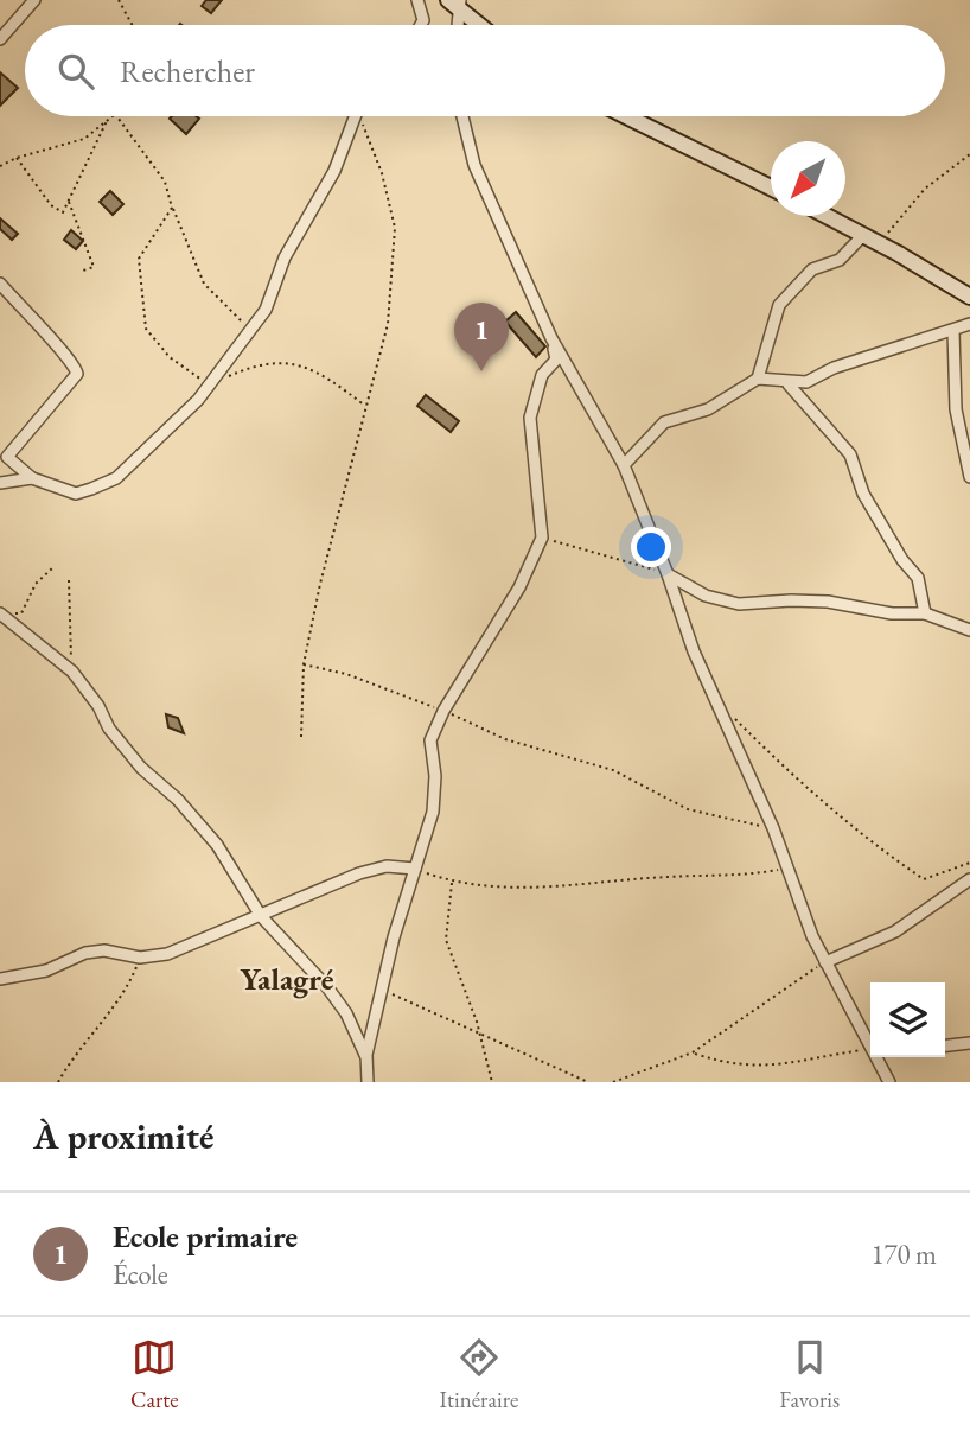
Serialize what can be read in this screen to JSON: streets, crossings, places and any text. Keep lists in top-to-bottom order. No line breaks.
{"districts":["Yalagré"],"north":"bottom left","page":{"search":"Rechercher","pins":"1","heading":"À proximité","list":[{"mark":"1","name":"Ecole primaire","note":"École","value":"170 m"}],"nav":["Carte","Itinéraire","Favoris"]}}
